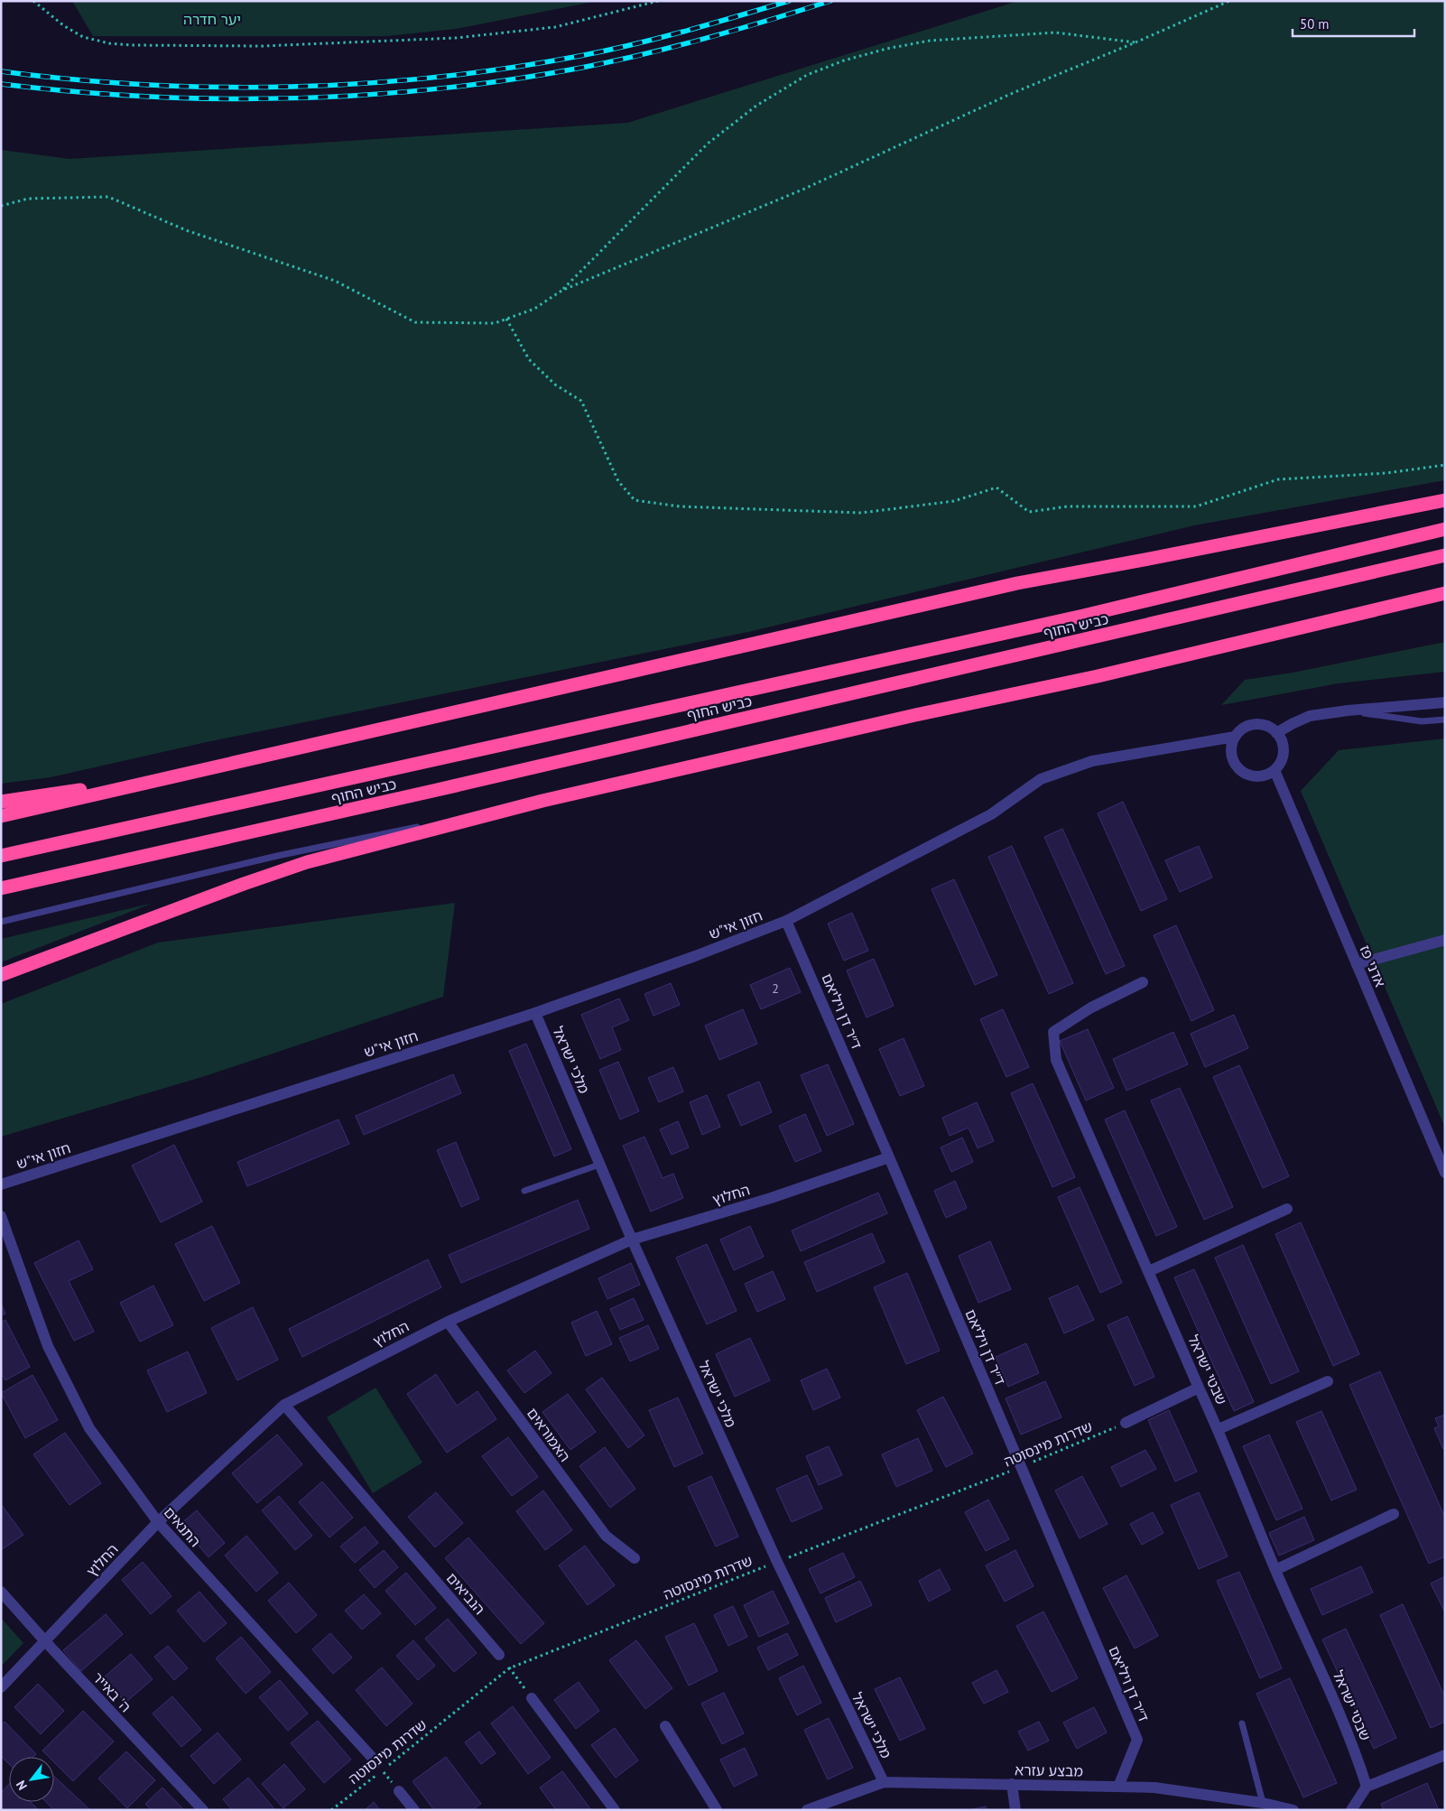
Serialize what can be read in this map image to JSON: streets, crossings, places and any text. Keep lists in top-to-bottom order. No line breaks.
{"streets":{"highway":["כביש החוף"],"street":["חזון אי\"ש","אדני פז","ד״ר דן ויליאם","מלכי ישראל","החלוץ","שבטי ישראל","האמוראים","התנאים","הנביאים","ה' באייר","מבצע עזרא"],"path":["שדרות מינסוטה"]},"crossings":[["חזון אי\"ש","אדני פז"],["חזון אי\"ש","ד״ר דן ויליאם"],["חזון אי\"ש","מלכי ישראל"],["ד״ר דן ויליאם","החלוץ"],["ד״ר דן ויליאם","שדרות מינסוטה"],["ד״ר דן ויליאם","מבצע עזרא"],["מלכי ישראל","החלוץ"],["מלכי ישראל","שדרות מינסוטה"],["מלכי ישראל","מבצע עזרא"],["החלוץ","האמוראים"],["החלוץ","התנאים"],["החלוץ","הנביאים"],["החלוץ","ה' באייר"],["שדרות מינסוטה","התנאים"]],"parks":["יער חדרה"],"house_numbers":["2"],"scale_bar":"50 m","north":"bottom left"}
